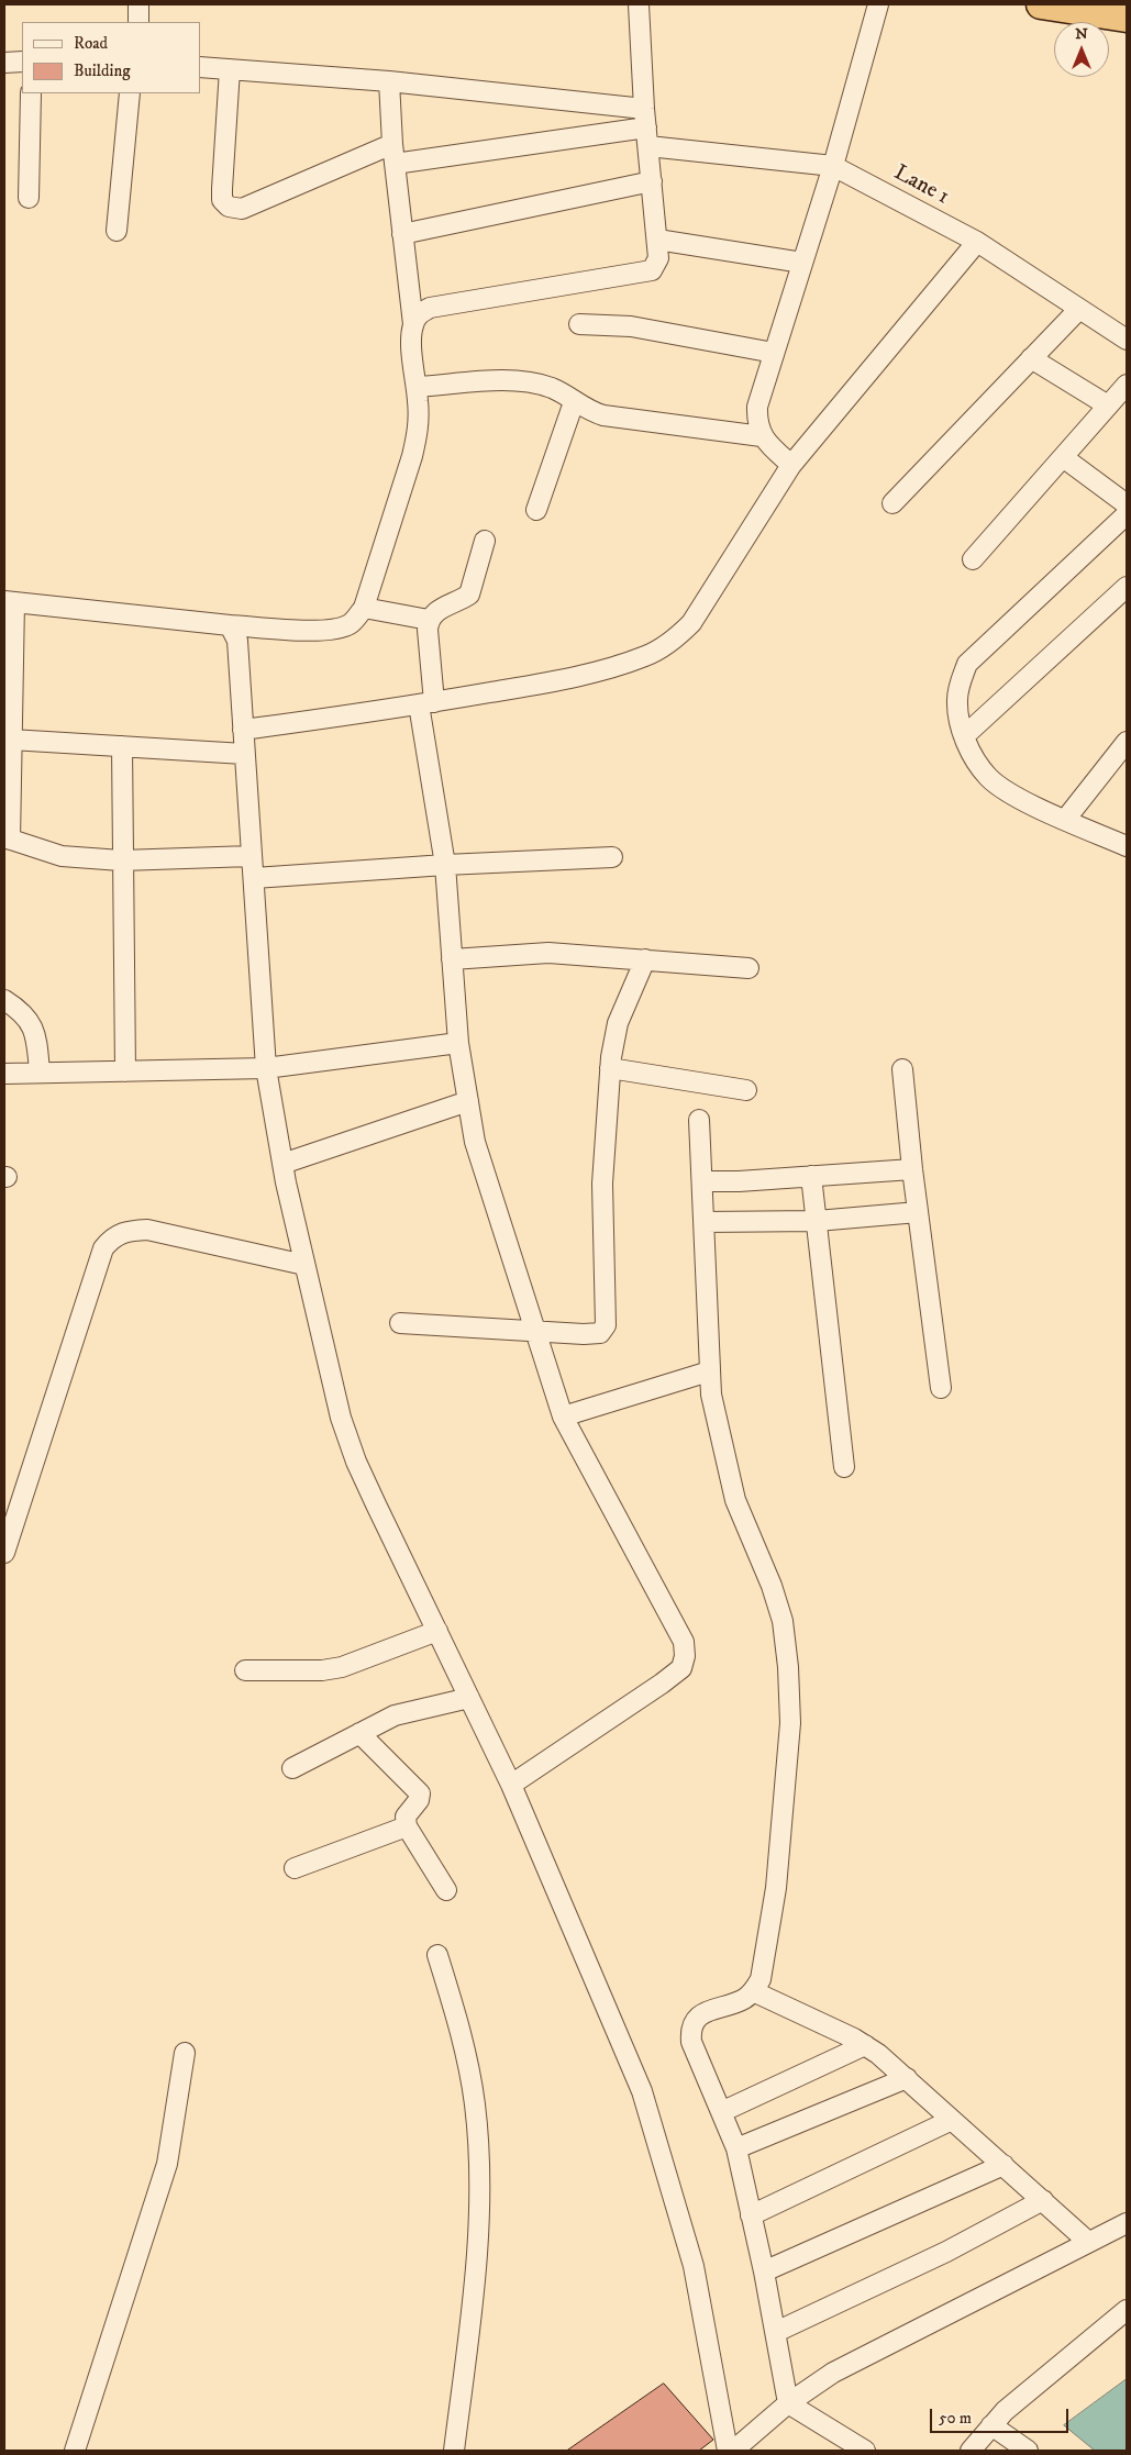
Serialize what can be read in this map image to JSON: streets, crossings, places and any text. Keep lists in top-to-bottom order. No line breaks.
{"streets":{"street":["Lane 1"]},"legend":["Road","Building"],"scale_bar":"50 m","north":"top"}
